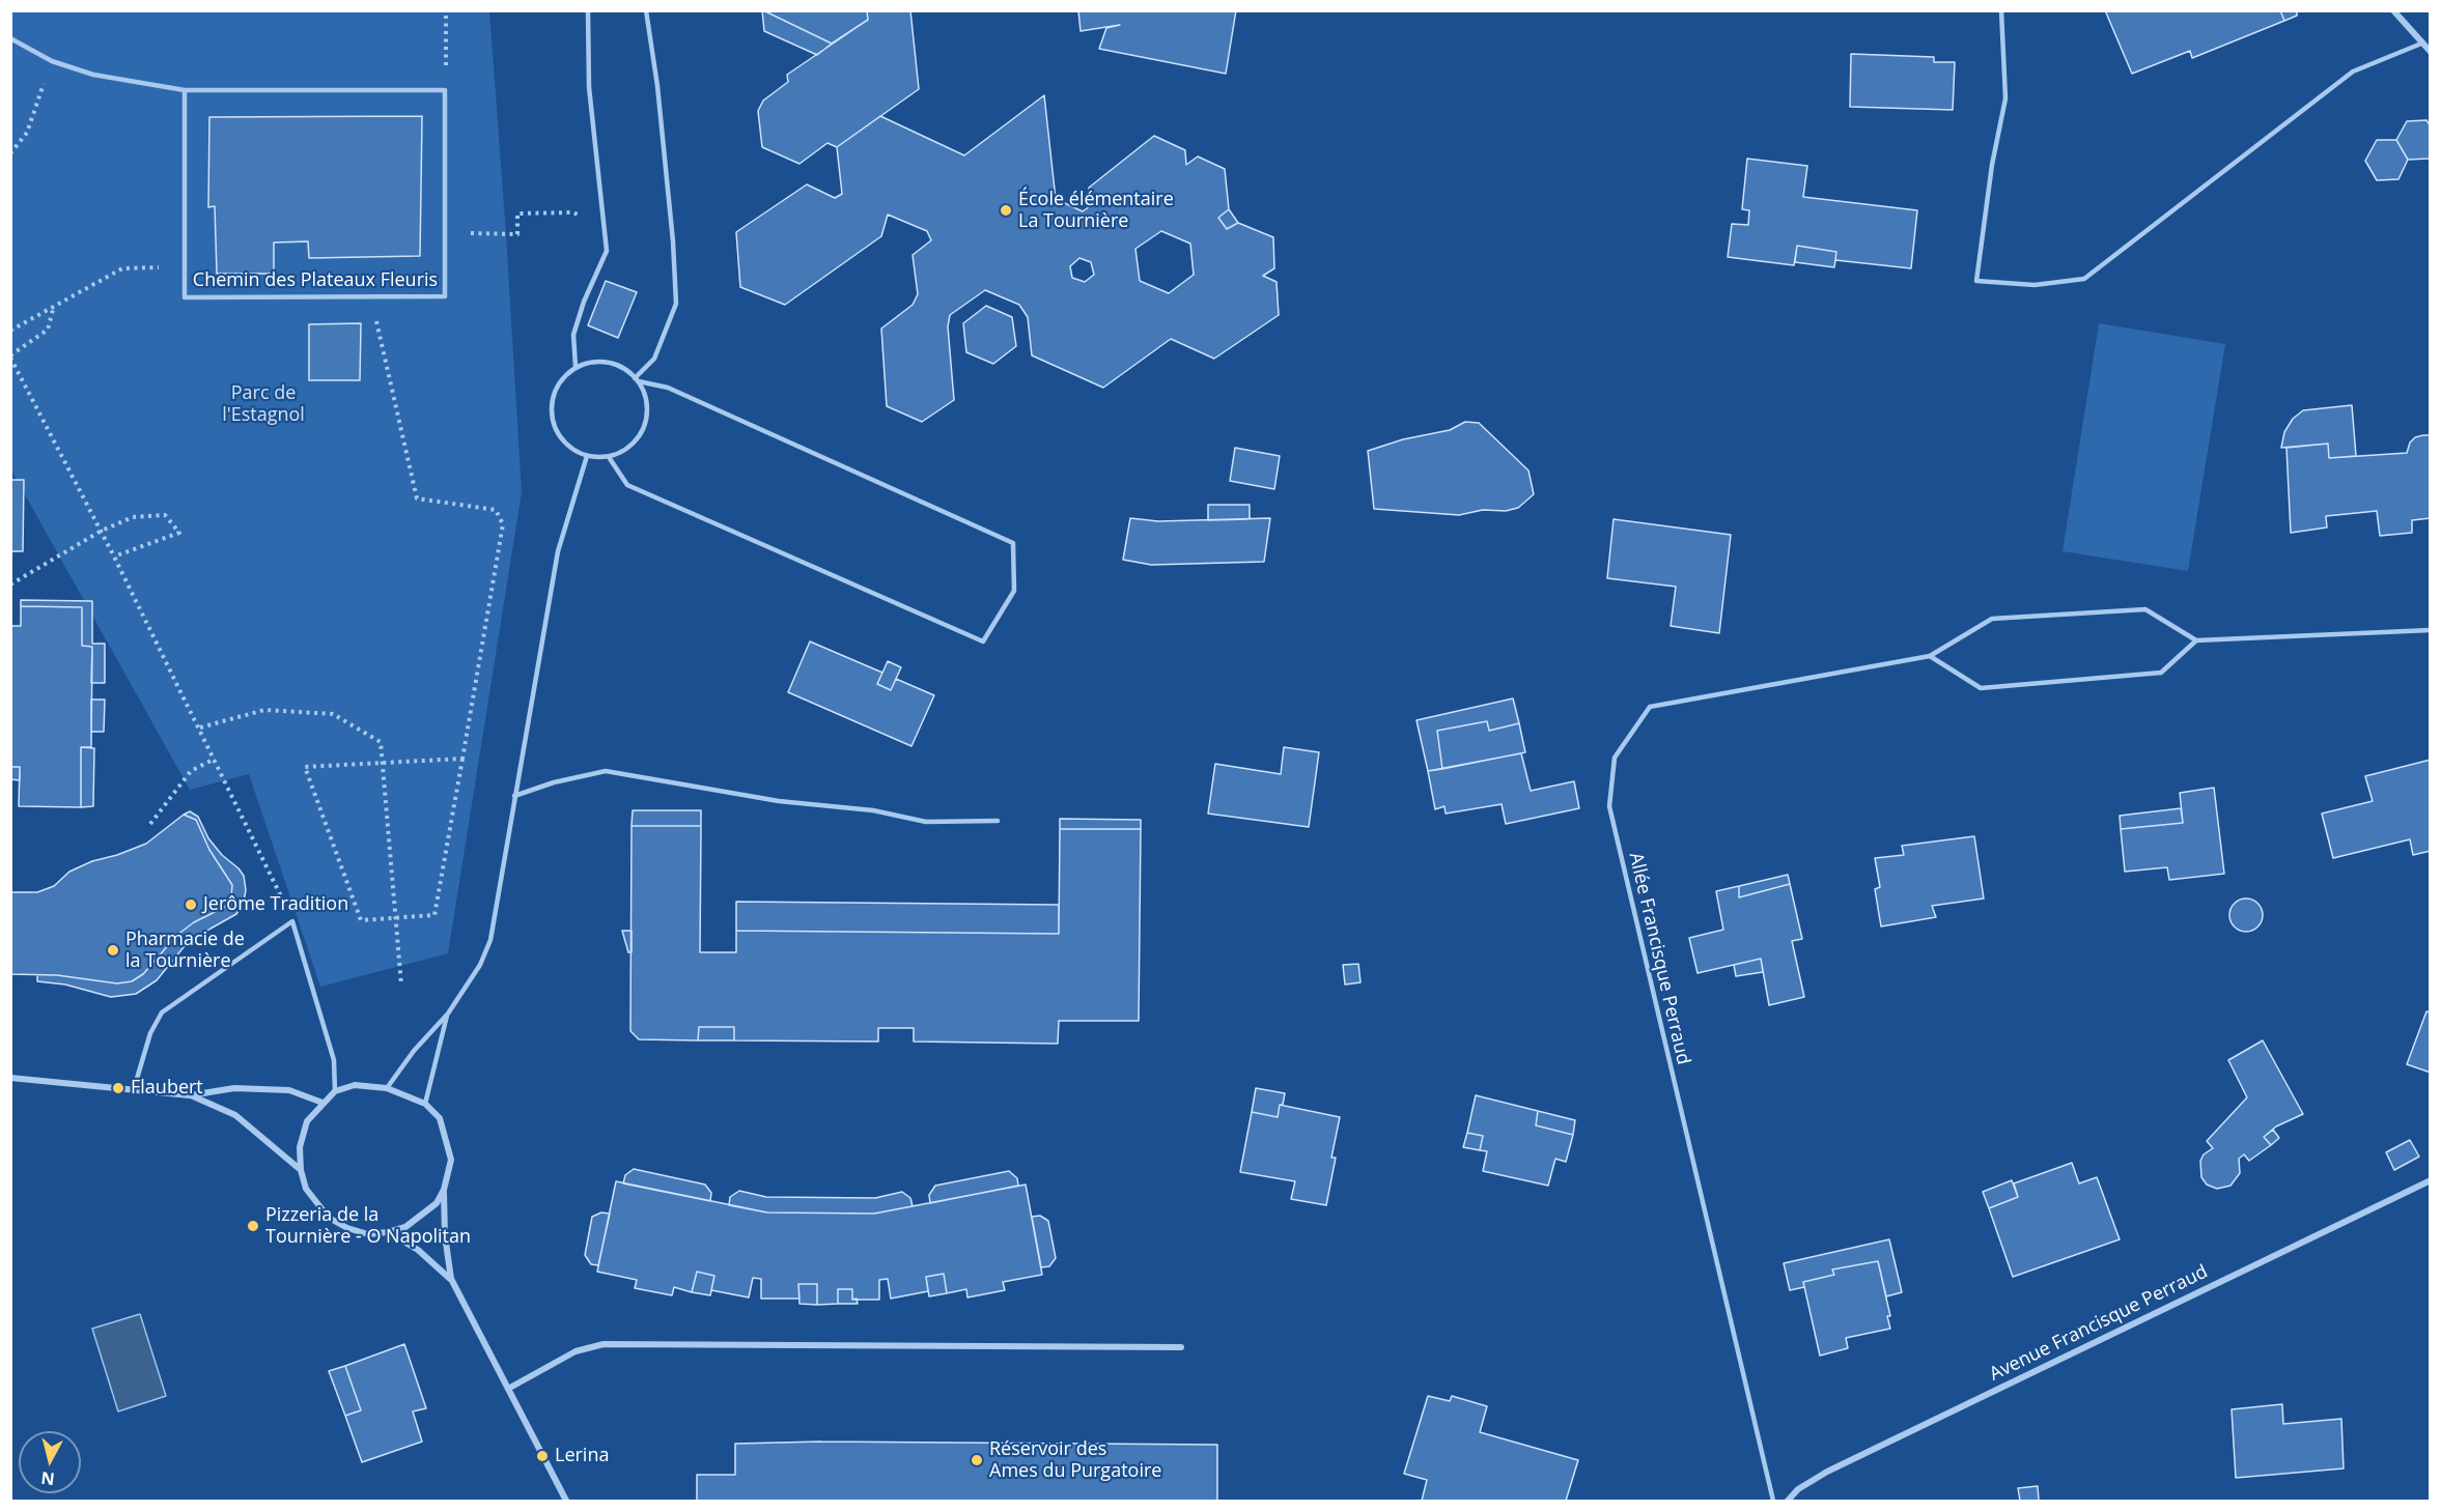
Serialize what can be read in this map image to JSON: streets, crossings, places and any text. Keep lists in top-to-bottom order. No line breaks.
{"streets":{"street":["Avenue Francisque Perraud"],"lane":["Chemin des Plateaux Fleuris","Allée Francisque Perraud"]},"parks":["Parc de l'Estagnol"],"places":["École élémentaire La Tournière","Jerôme Tradition","Pharmacie de la Tournière","Flaubert","Pizzeria de la Tournière - O Napolitan","Lerina","Réservoir des Ames du Purgatoire"],"north":"bottom"}
